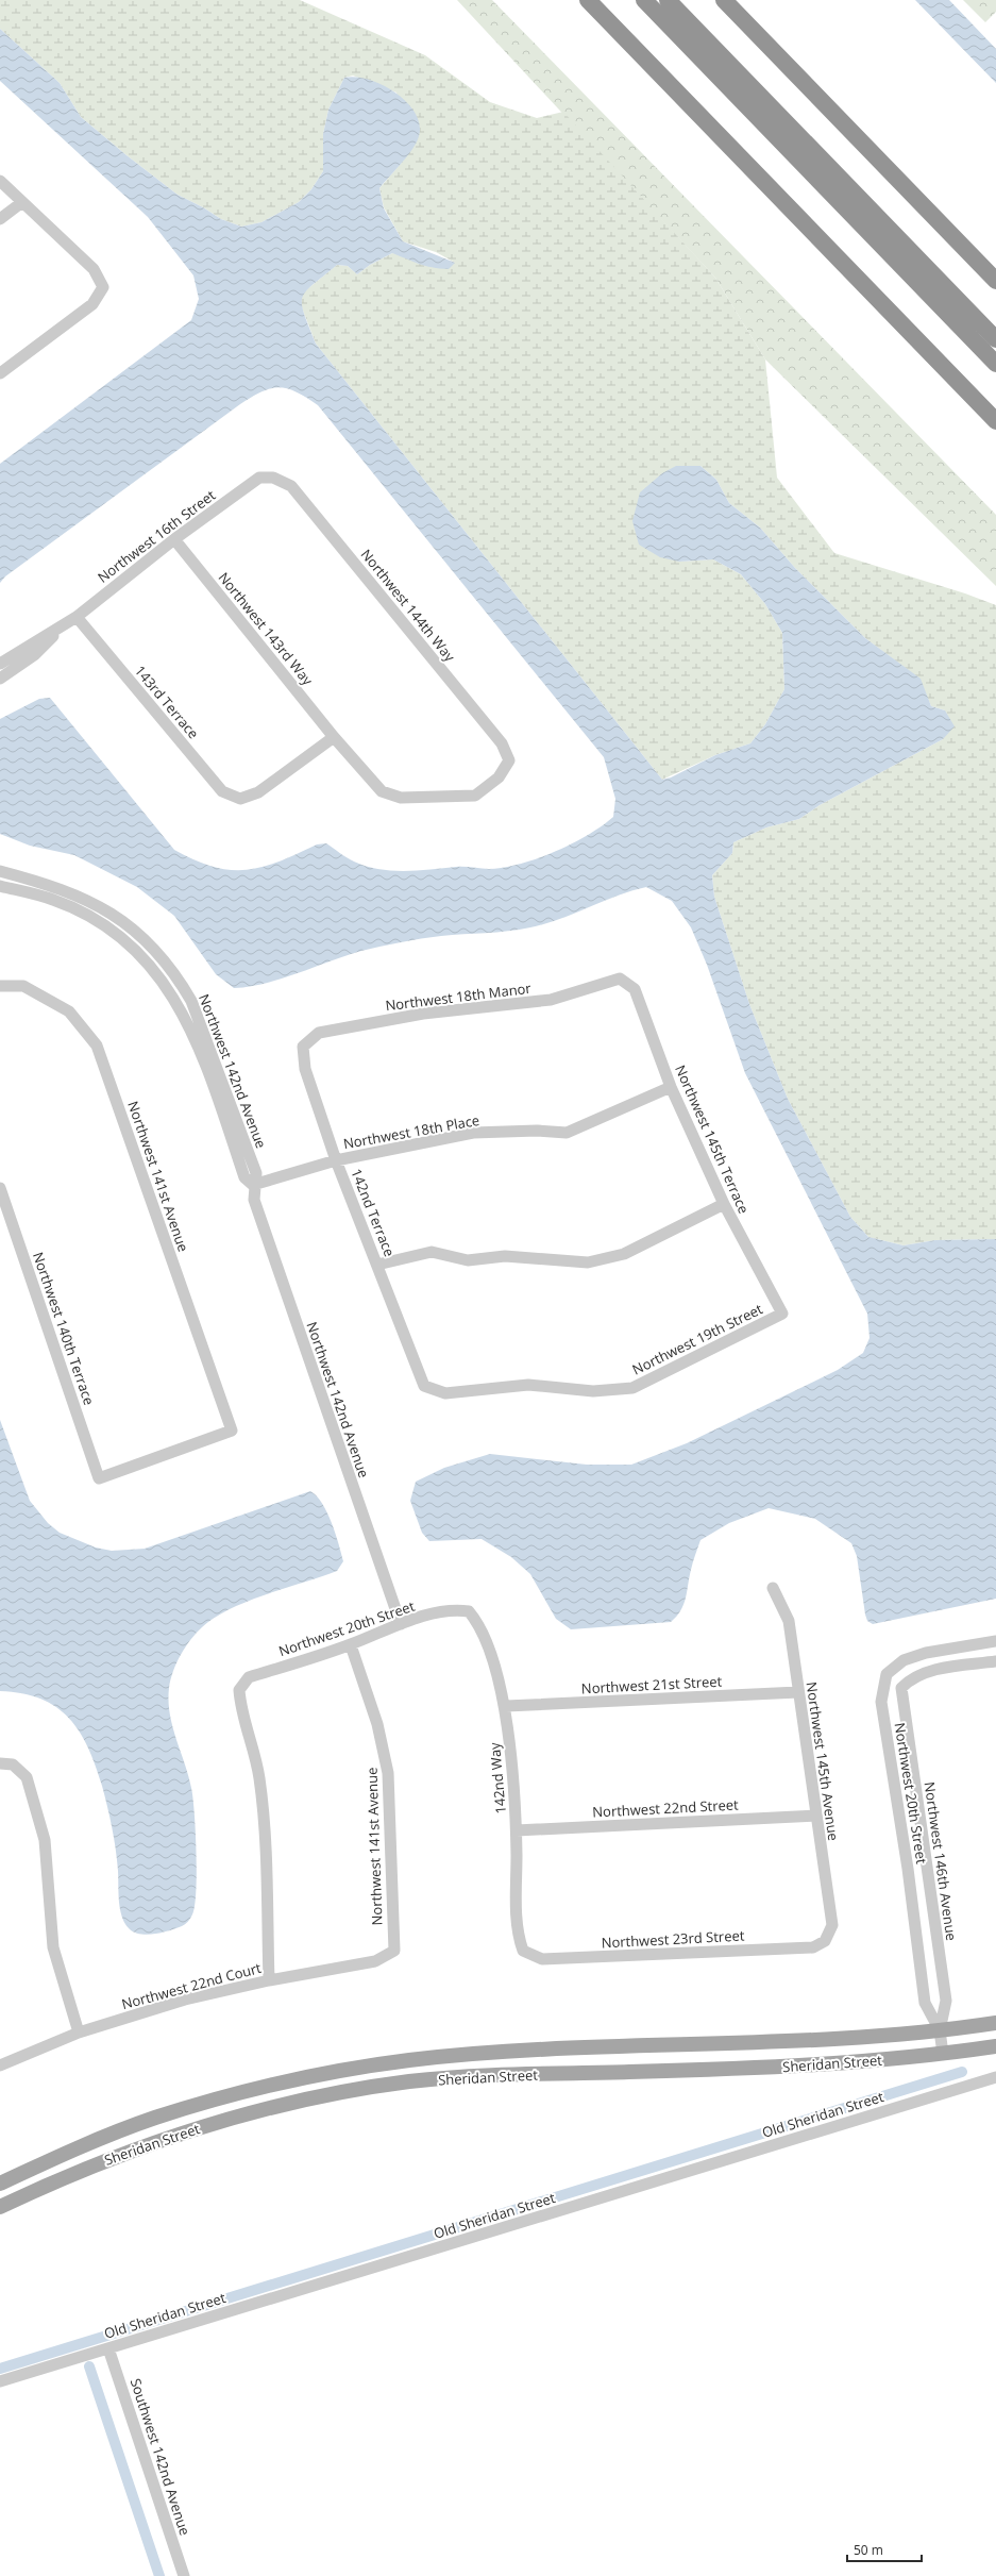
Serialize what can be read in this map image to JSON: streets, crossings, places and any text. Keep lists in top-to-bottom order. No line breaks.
{"streets":{"main road":["Sheridan Street"],"street":["Northwest 16th Street","Northwest 144th Way","Northwest 143rd Way","143rd Terrace","Northwest 18th Manor","Northwest 142nd Avenue","Northwest 18th Place","Northwest 145th Terrace","Northwest 141st Avenue","142nd Terrace","Northwest 140th Terrace","Northwest 19th Street","Northwest 20th Street","Northwest 21st Street","Northwest 145th Avenue","142nd Way","Northwest 22nd Street","Northwest 146th Avenue","Northwest 23rd Street","Northwest 22nd Court","Old Sheridan Street","Southwest 142nd Avenue"]},"crossings":[["Northwest 16th Street","Northwest 144th Way"],["Northwest 16th Street","Northwest 143rd Way"],["Northwest 16th Street","143rd Terrace"],["Northwest 144th Way","Northwest 143rd Way"],["Northwest 143rd Way","143rd Terrace"],["Northwest 18th Manor","Northwest 145th Terrace"],["Northwest 18th Manor","142nd Terrace"],["Northwest 142nd Avenue","Northwest 18th Place"],["Northwest 142nd Avenue","Northwest 20th Street"],["Northwest 18th Place","Northwest 145th Terrace"],["Northwest 18th Place","142nd Terrace"],["Northwest 145th Terrace","Northwest 19th Street"],["Northwest 141st Avenue","Northwest 140th Terrace"],["Northwest 141st Avenue","Northwest 20th Street"],["Northwest 141st Avenue","Northwest 22nd Court"],["142nd Terrace","Northwest 19th Street"],["Northwest 20th Street","142nd Way"],["Northwest 20th Street","Northwest 146th Avenue"],["Northwest 20th Street","Northwest 22nd Court"],["Northwest 20th Street","Sheridan Street"],["Northwest 21st Street","Northwest 145th Avenue"],["Northwest 21st Street","142nd Way"],["Northwest 145th Avenue","Northwest 22nd Street"],["Northwest 145th Avenue","Northwest 23rd Street"],["142nd Way","Northwest 22nd Street"],["142nd Way","Northwest 23rd Street"],["Northwest 146th Avenue","Sheridan Street"],["Old Sheridan Street","Southwest 142nd Avenue"]],"scale_bar":"50 m"}
